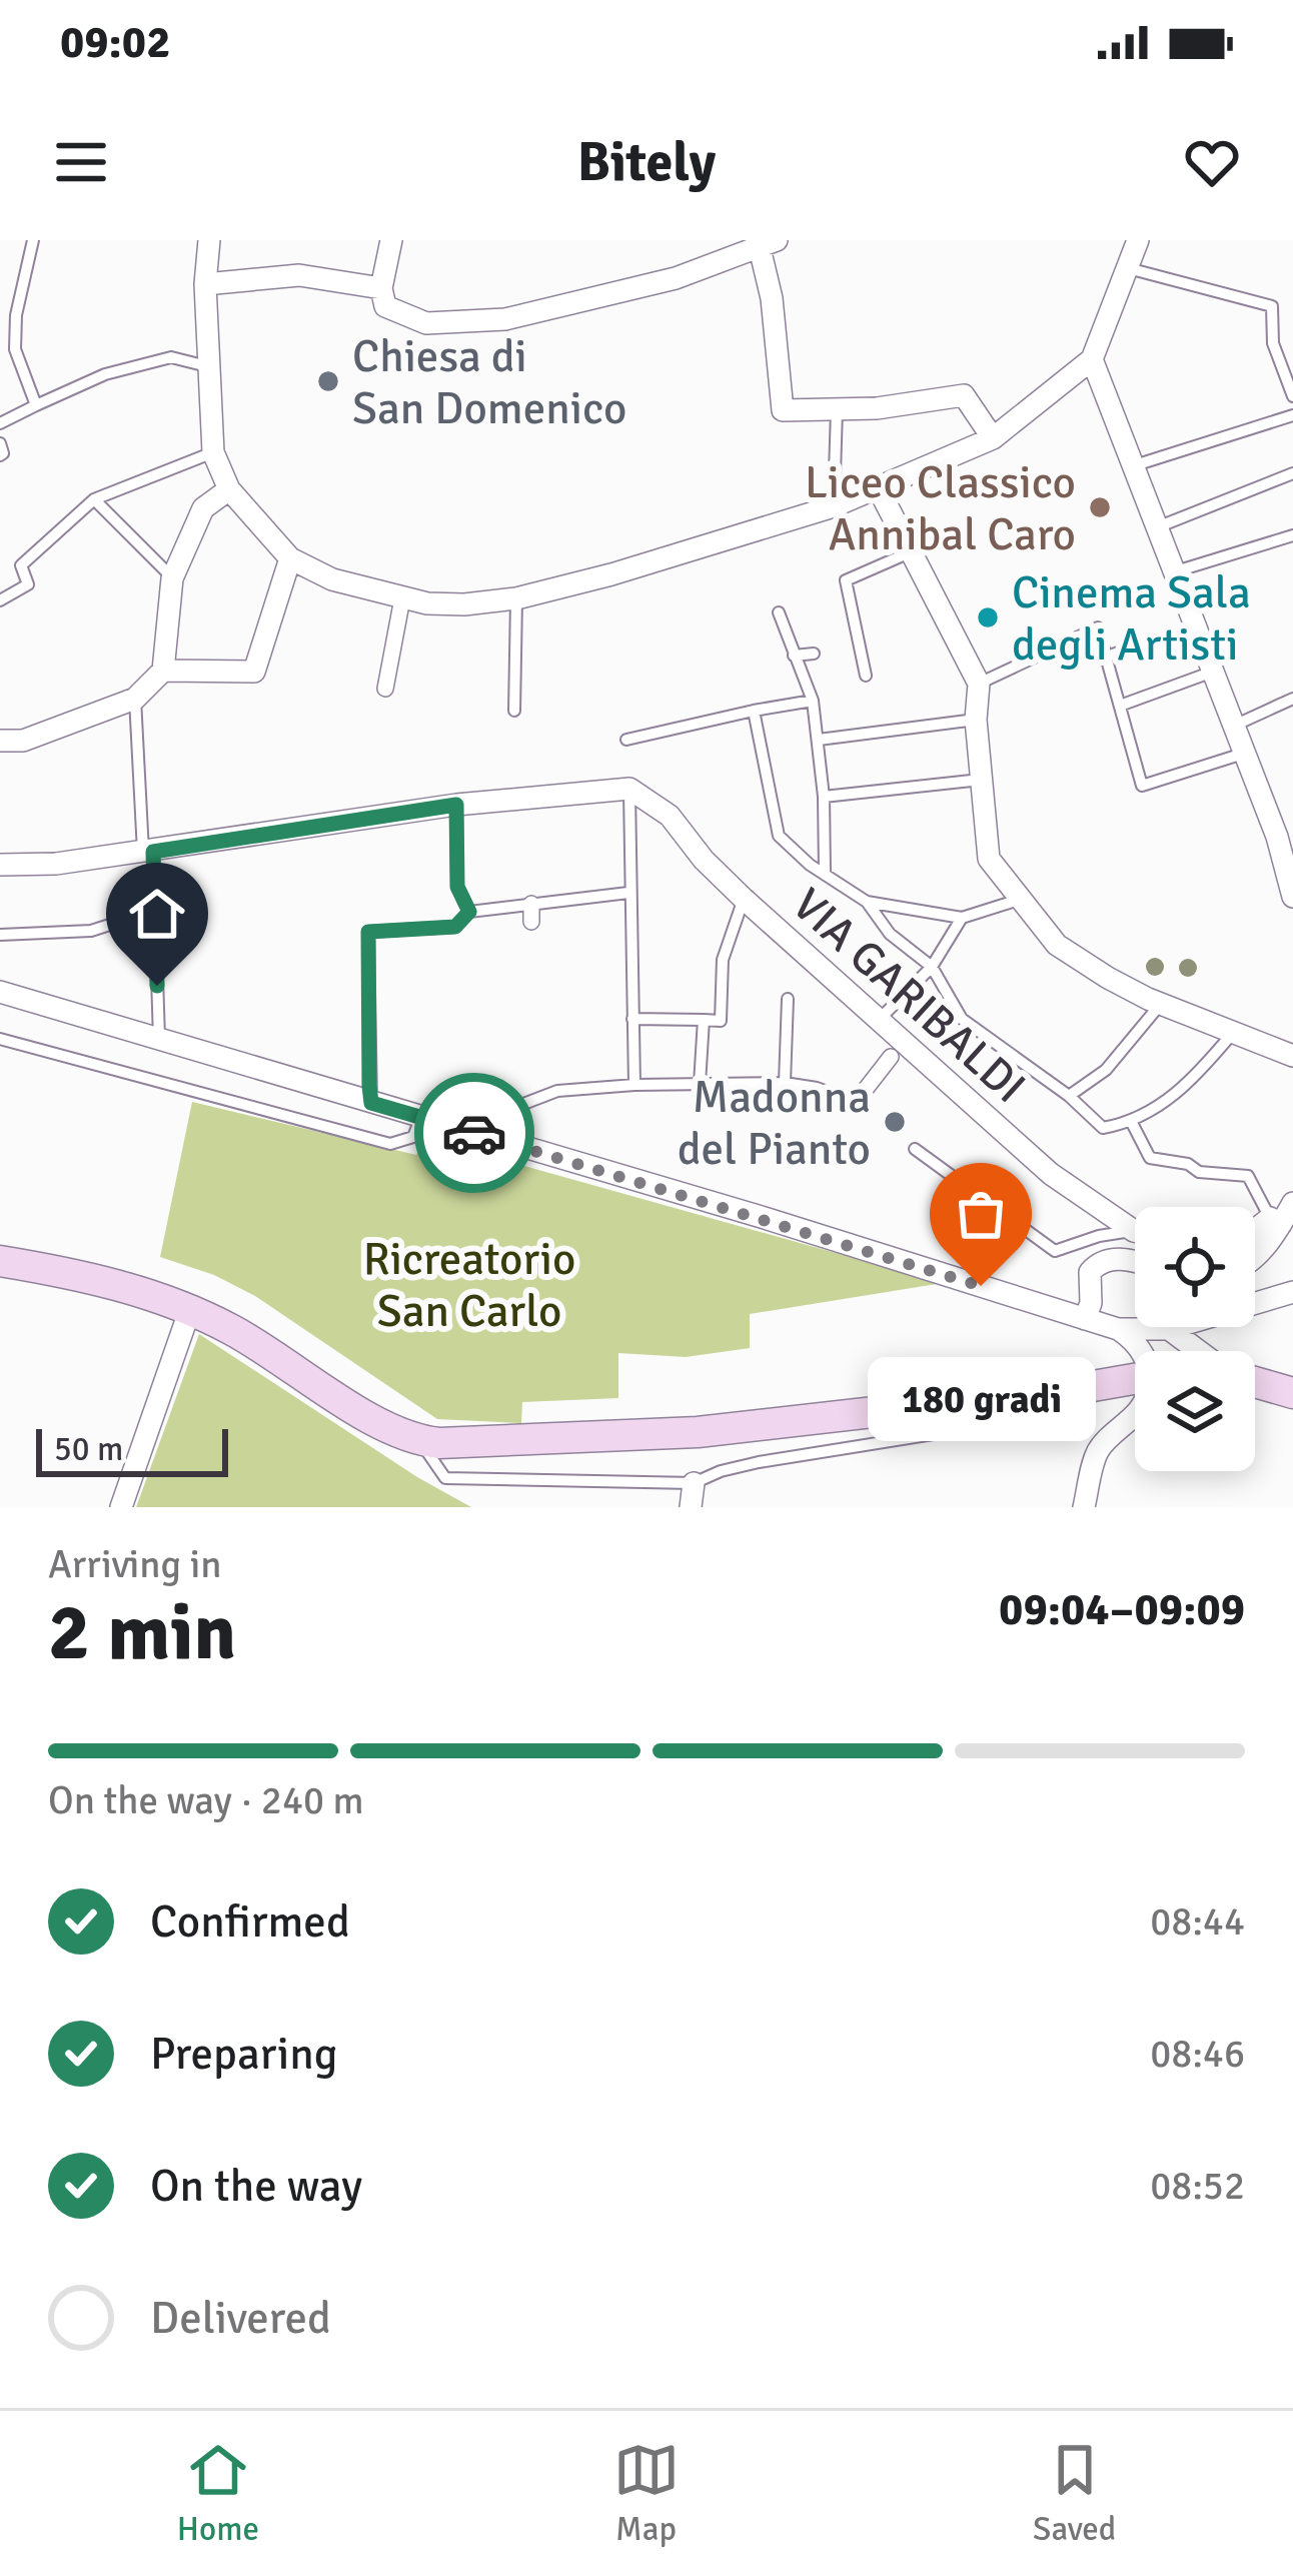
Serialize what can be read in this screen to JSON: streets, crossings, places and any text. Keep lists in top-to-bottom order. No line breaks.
{"streets":{"street":["VIA GARIBALDI"]},"parks":["Ricreatorio San Carlo"],"places":["Chiesa di San Domenico","Liceo Classico Annibal Caro","Cinema Sala degli Artisti","Madonna del Pianto","180 gradi"],"scale_bar":"50 m","page":{"status":"09:02","header":"Bitely","bubble":"180 gradi","scale":"50 m","heading":["2 min","Arriving in","09:04–09:09"],"bar":"On the way · 240 m","list":[["Confirmed","08:44"],["Preparing","08:46"],["On the way","08:52"],"Delivered"],"tabs":["Home","Map","Saved"]}}
